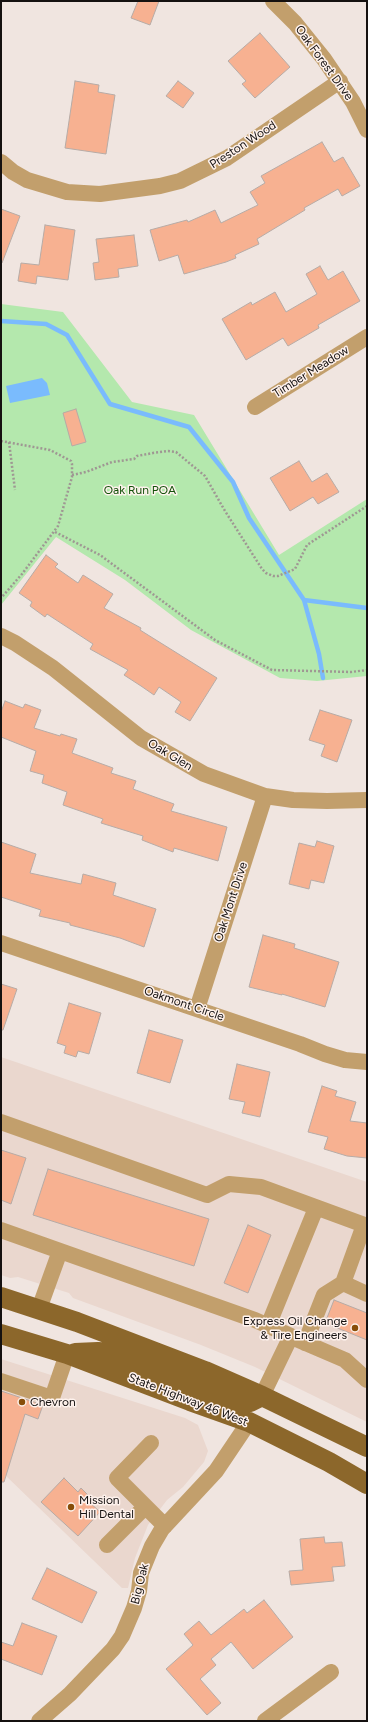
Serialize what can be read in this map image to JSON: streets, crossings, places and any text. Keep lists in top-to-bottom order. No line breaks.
{"streets":{"main road":["State Highway 46 West"],"street":["Oak Forest Drive","Preston Wood","Timber Meadow","Oak Glen","Oak Mont Drive","Oakmont Circle","Big Oak"]},"crossings":[["Oak Forest Drive","Preston Wood"],["Oak Glen","Oak Mont Drive"],["Oak Mont Drive","Oakmont Circle"],["State Highway 46 West","Big Oak"]],"parks":["Oak Run POA"],"places":["Express Oil Change & Tire Engineers","Chevron","Mission Hill Dental"]}
